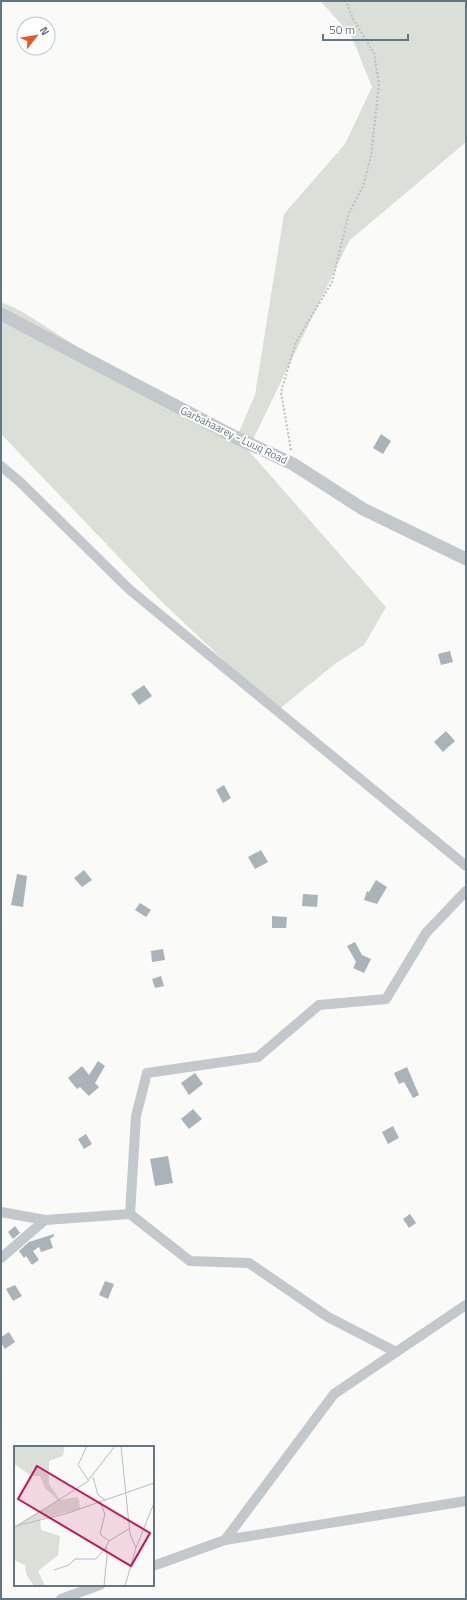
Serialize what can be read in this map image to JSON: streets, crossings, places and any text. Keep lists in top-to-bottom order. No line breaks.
{"streets":{"street":["Garbahaarey - Luuq Road"]},"scale_bar":"50 m","north":"top right"}
